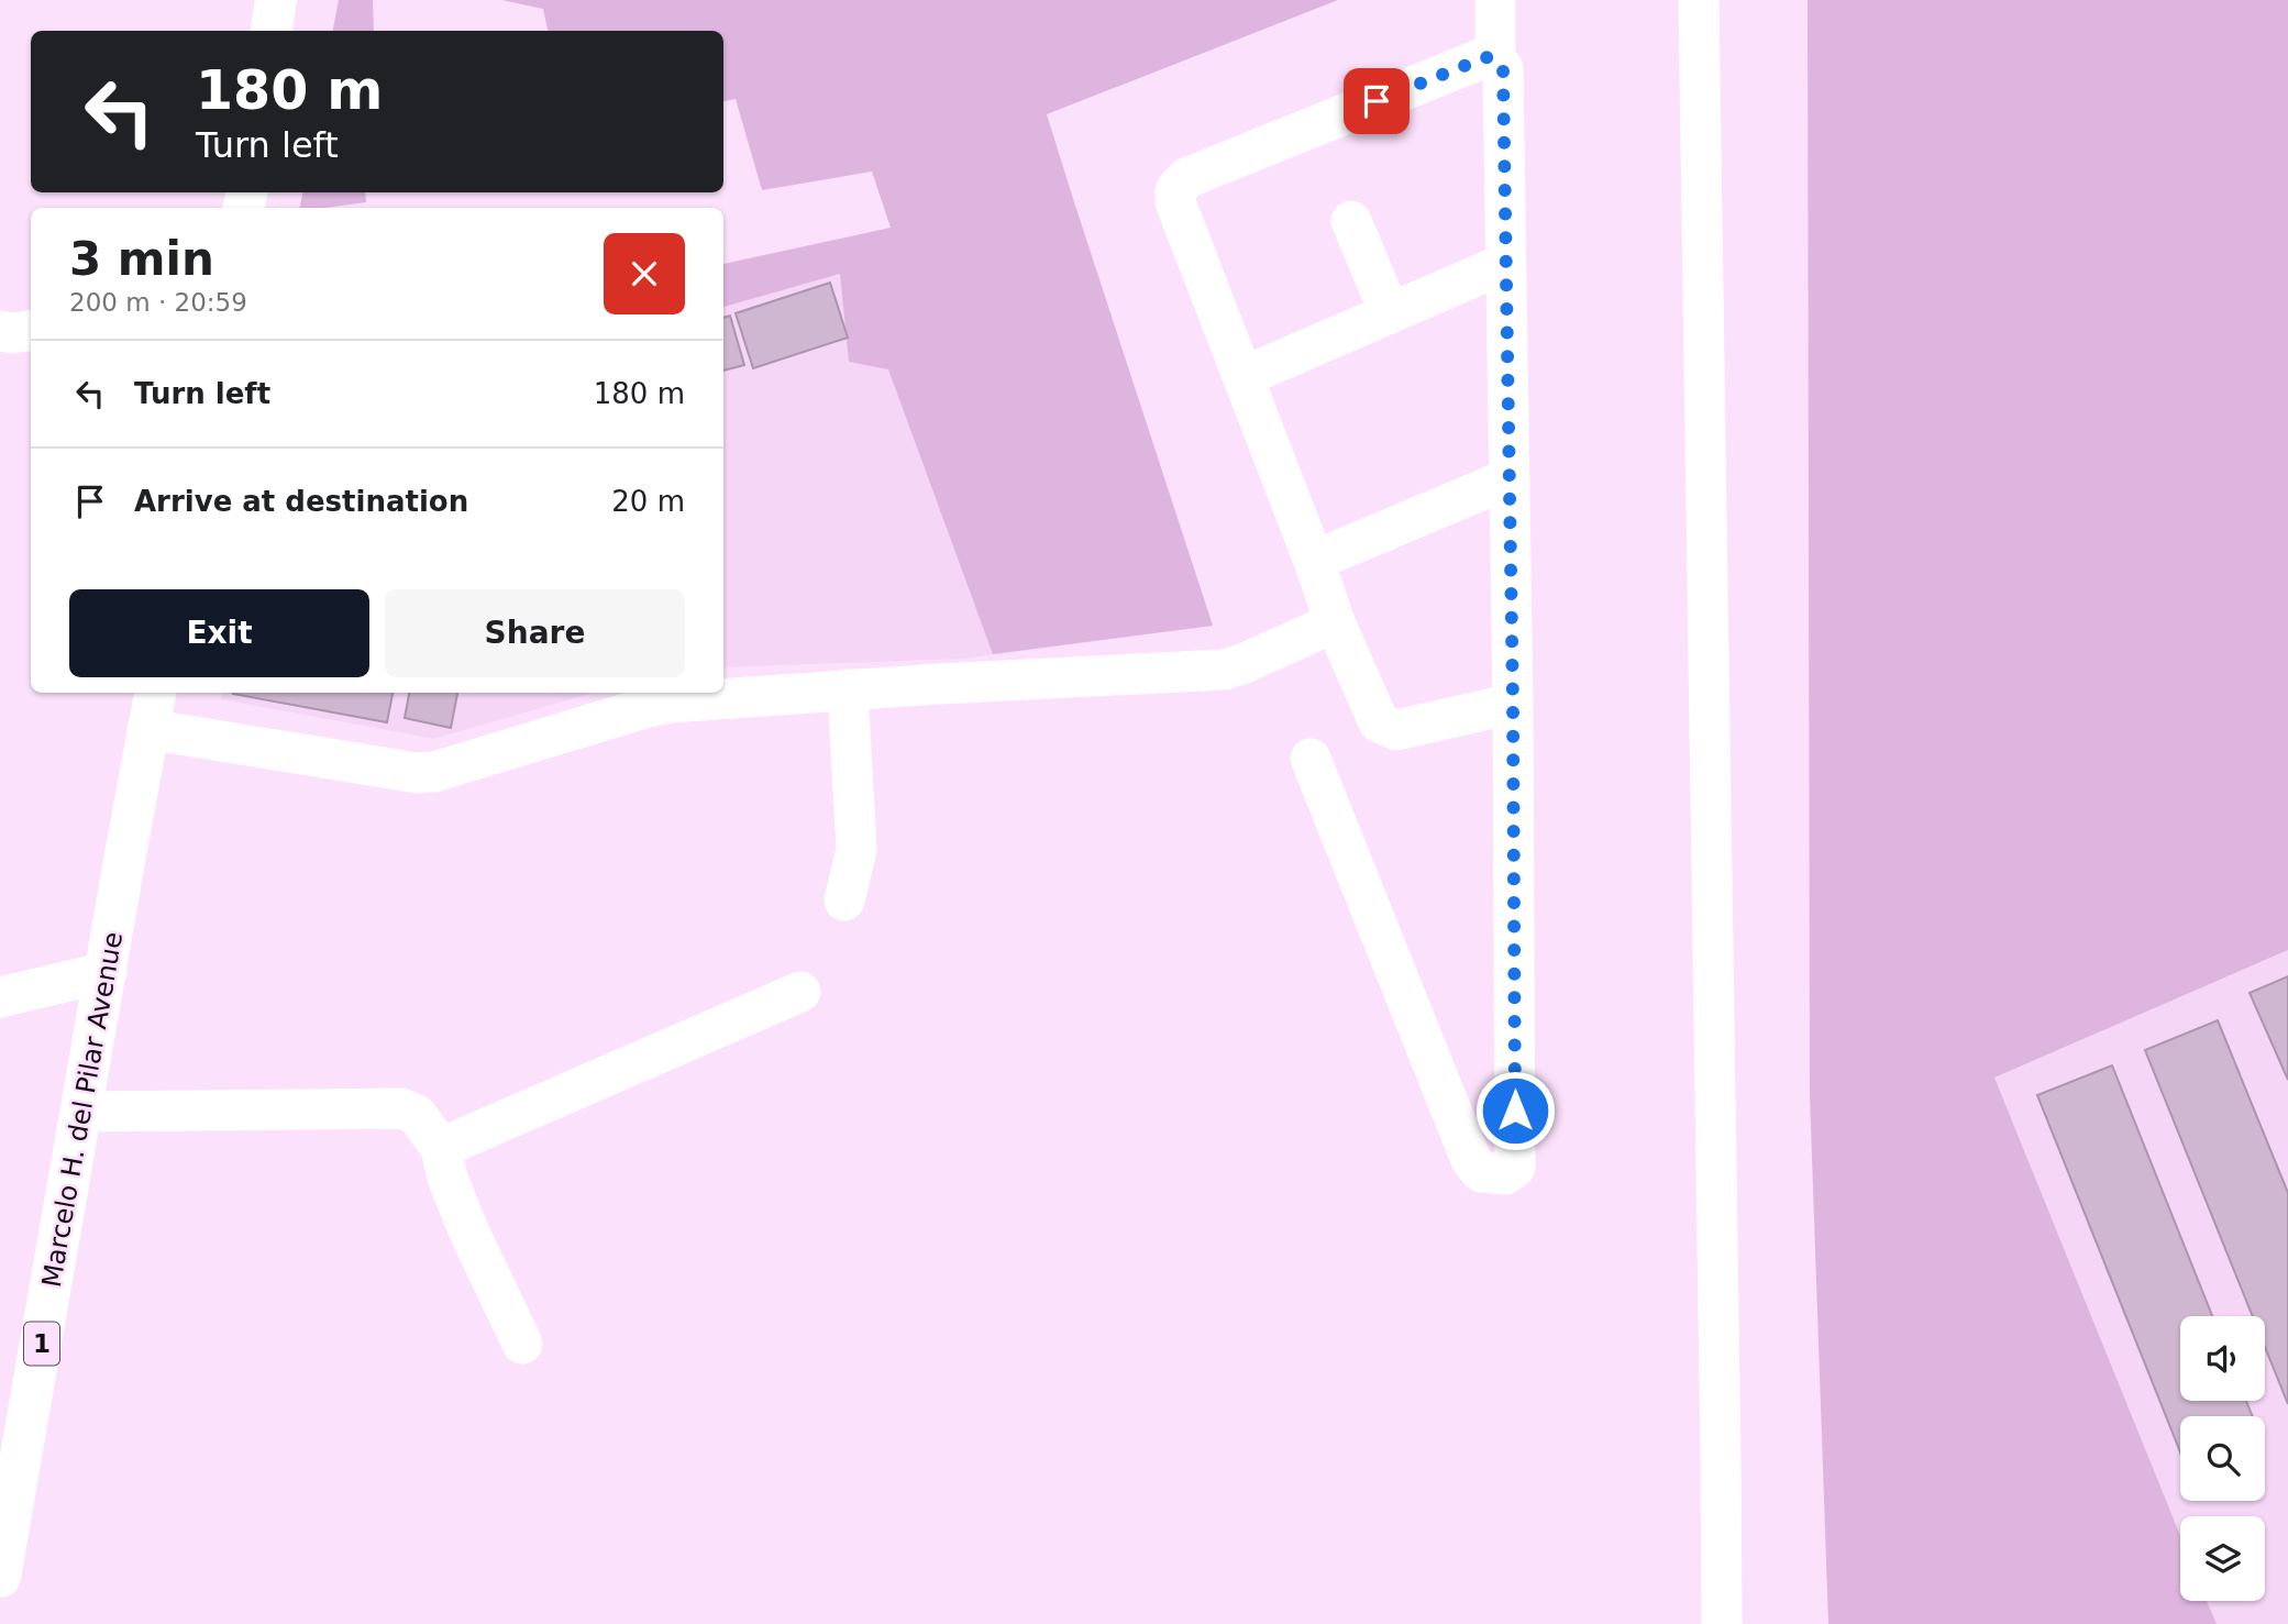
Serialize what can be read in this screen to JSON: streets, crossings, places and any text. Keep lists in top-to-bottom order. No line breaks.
{"streets":{"main road":["Marcelo H. del Pilar Avenue","1"]},"page":{"turn":["180 m","Turn left"],"heading":["3 min","200 m · 20:59"],"list":[{"name":"Turn left","value":"180 m"},{"name":"Arrive at destination","value":"20 m"}],"buttons":["Exit","Share"]}}
